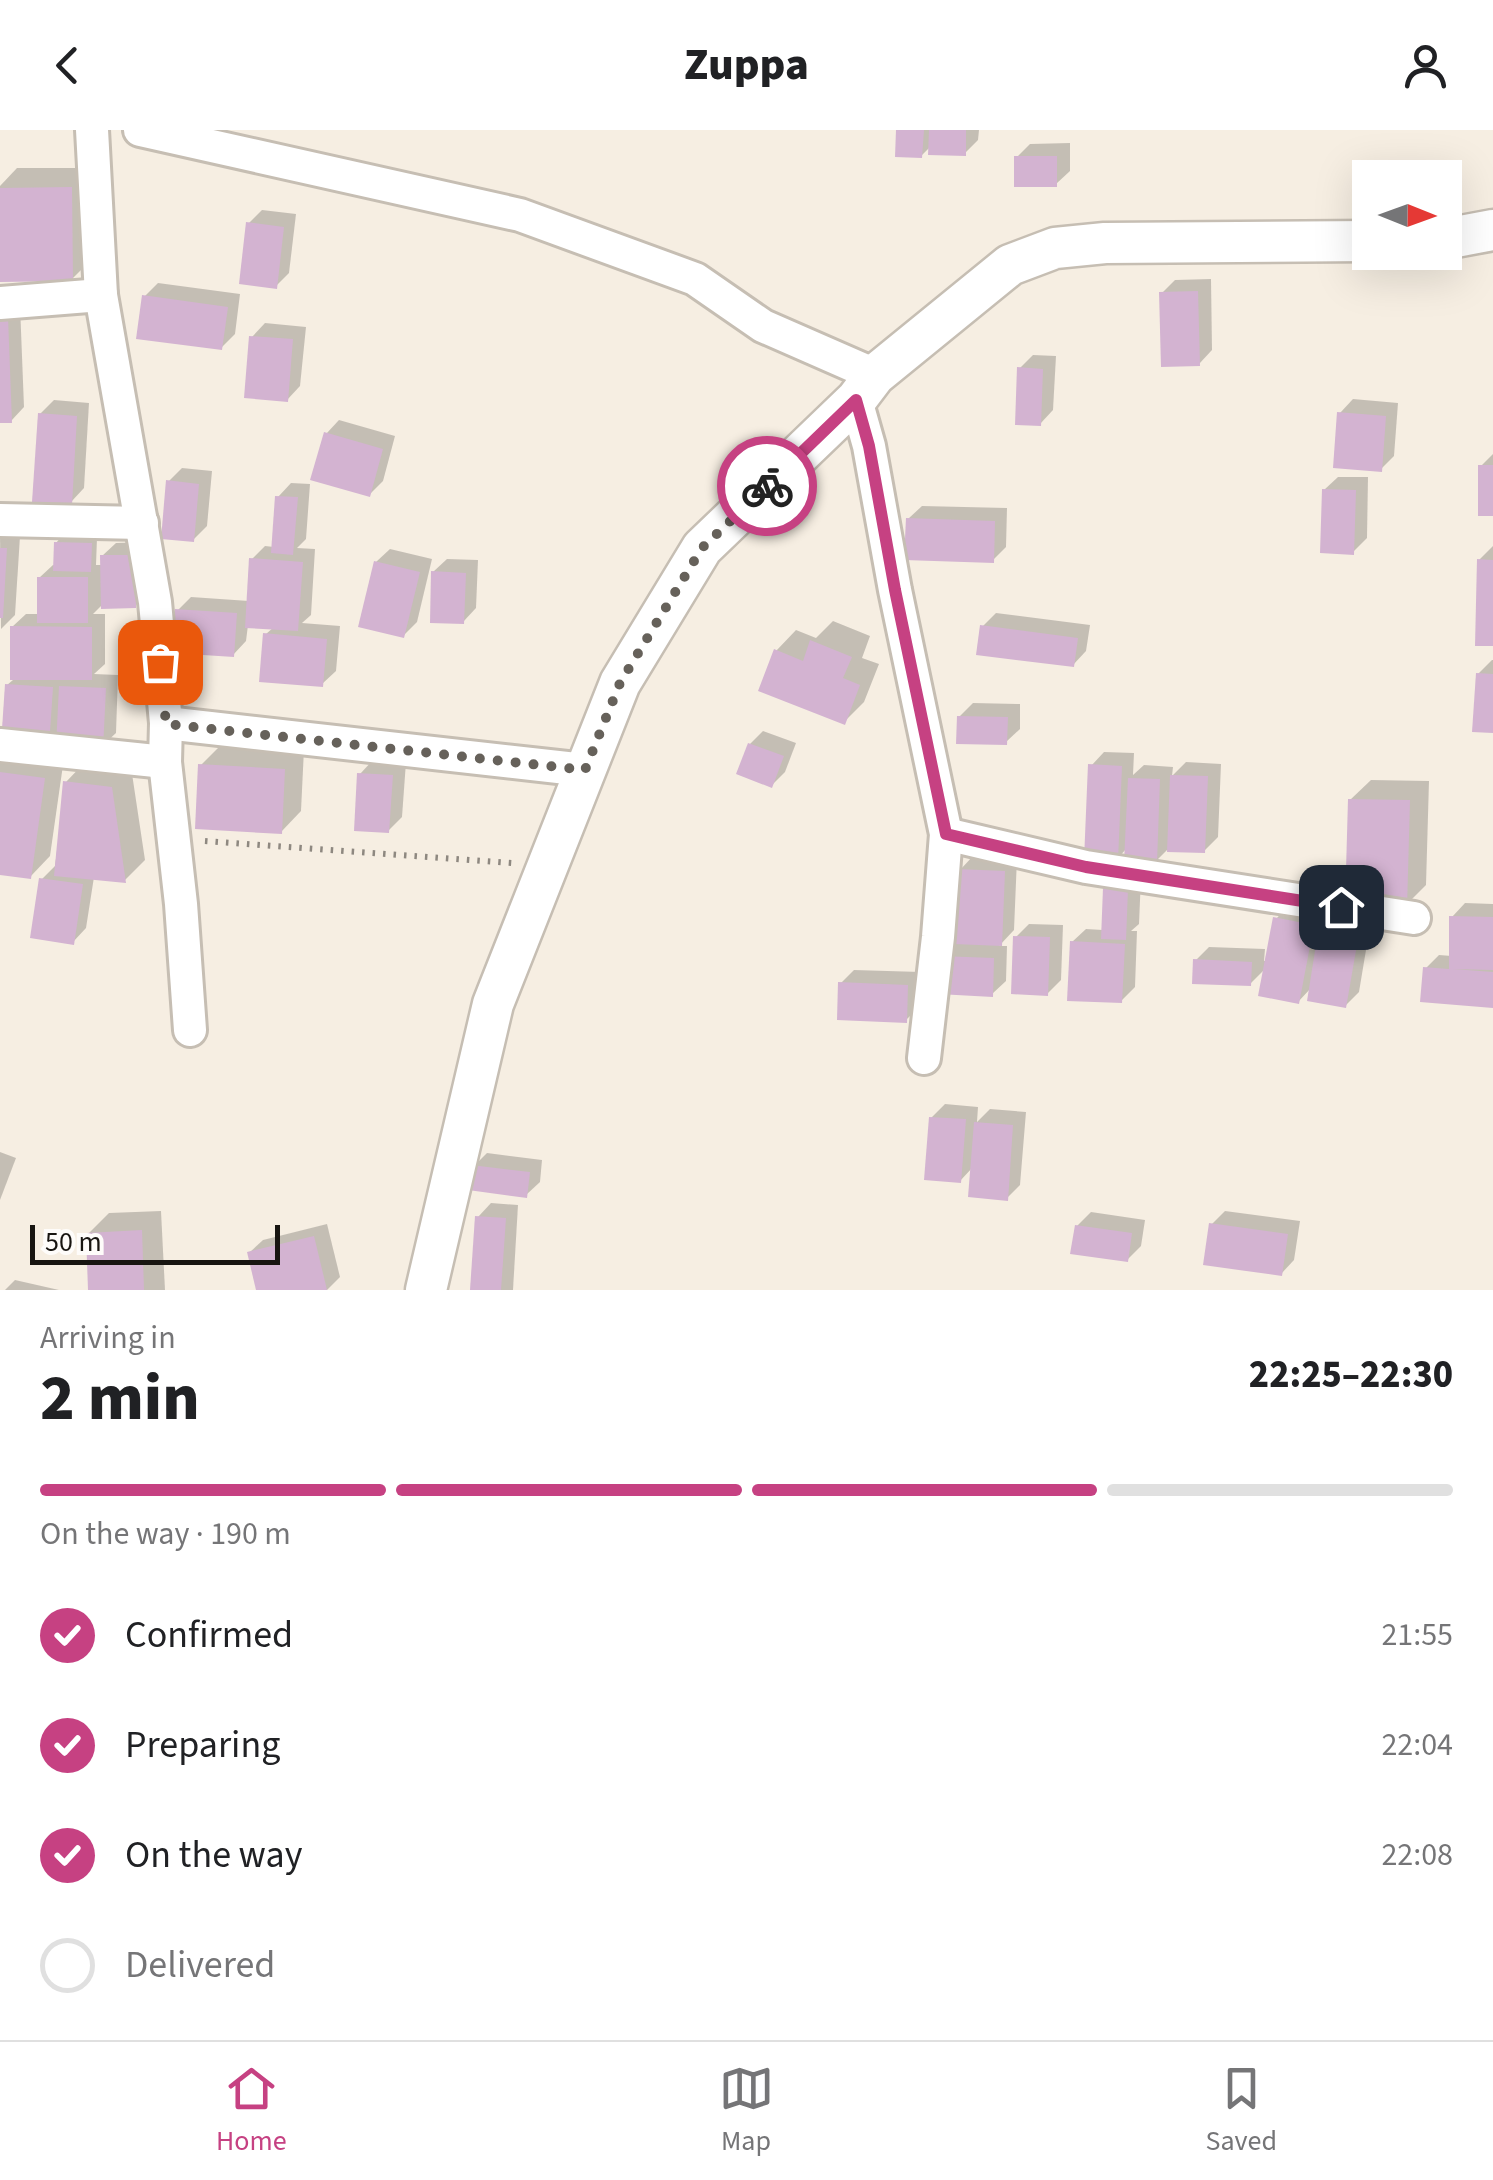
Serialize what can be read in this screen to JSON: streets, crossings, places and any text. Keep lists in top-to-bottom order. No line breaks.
{"scale_bar":"50 m","north":"right","page":{"header":"Zuppa","scale":"50 m","heading":["2 min","Arriving in","22:25–22:30"],"bar":"On the way · 190 m","list":[["Confirmed","21:55"],["Preparing","22:04"],["On the way","22:08"],"Delivered"],"tabs":["Home","Map","Saved"]}}
